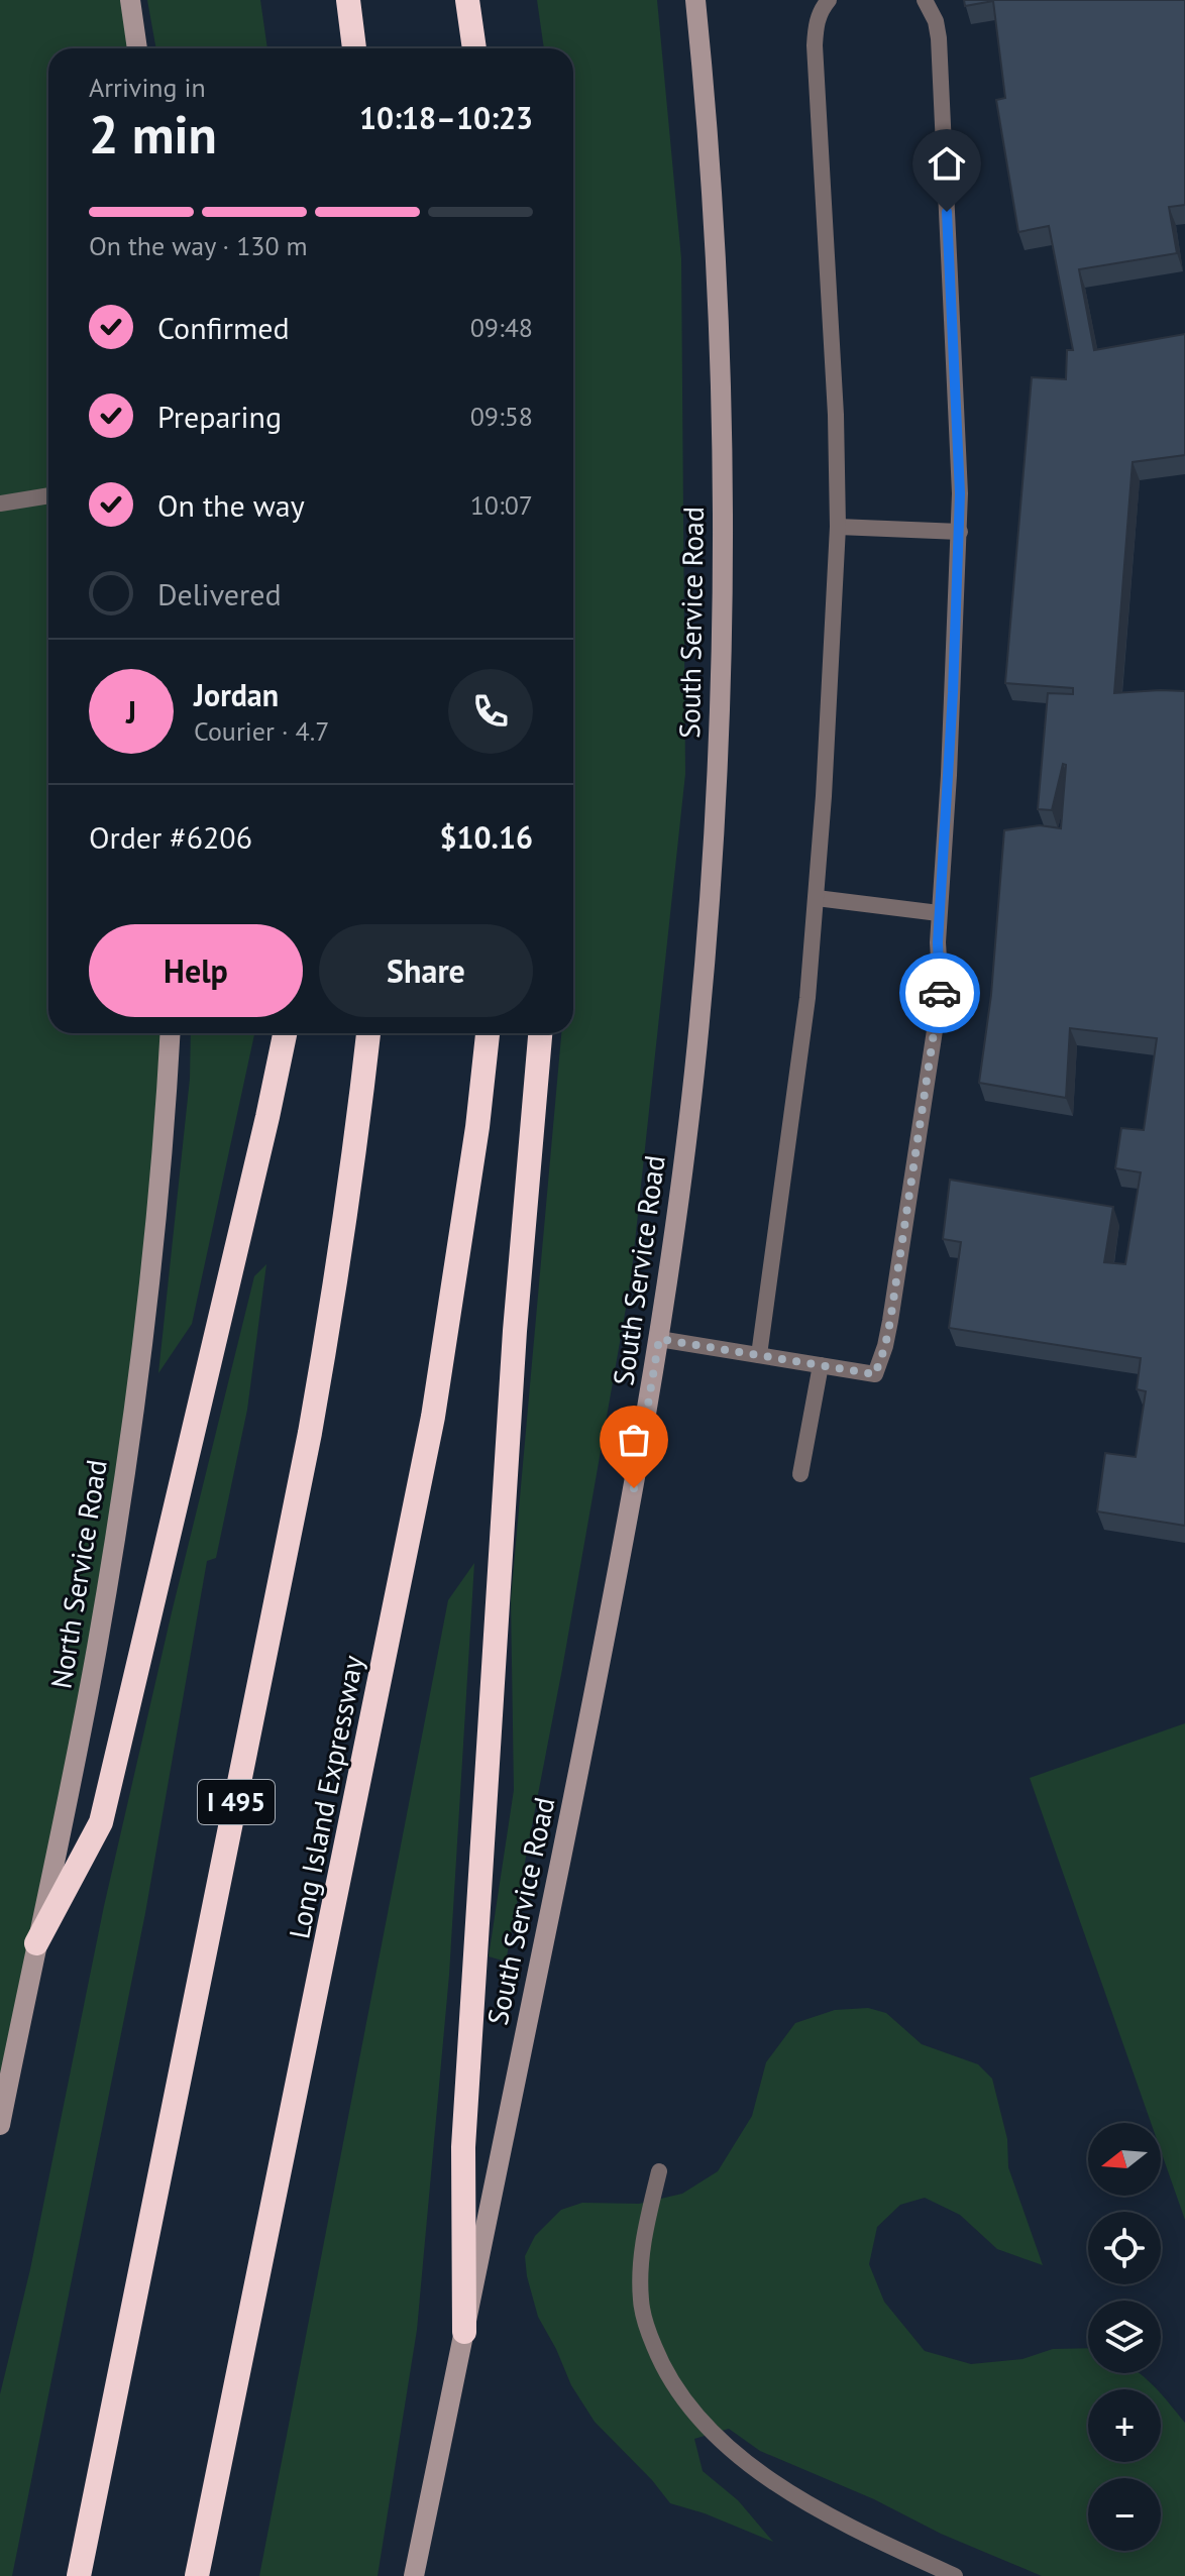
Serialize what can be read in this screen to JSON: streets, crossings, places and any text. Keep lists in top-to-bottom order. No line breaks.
{"streets":{"highway":["Long Island Expressway","I 495"],"main road":["South Service Road","North Service Road"]},"north":"left","page":{"heading":["2 min","Arriving in","10:18–10:23"],"panel":["Jordan","Courier · 4.7","Order #6206","$10.16"],"bar":"On the way · 130 m","list":[["Confirmed","09:48"],["Preparing","09:58"],["On the way","10:07"],"Delivered"],"round":"J","buttons":["Help","Share"],"map_buttons":["+","−"]}}
